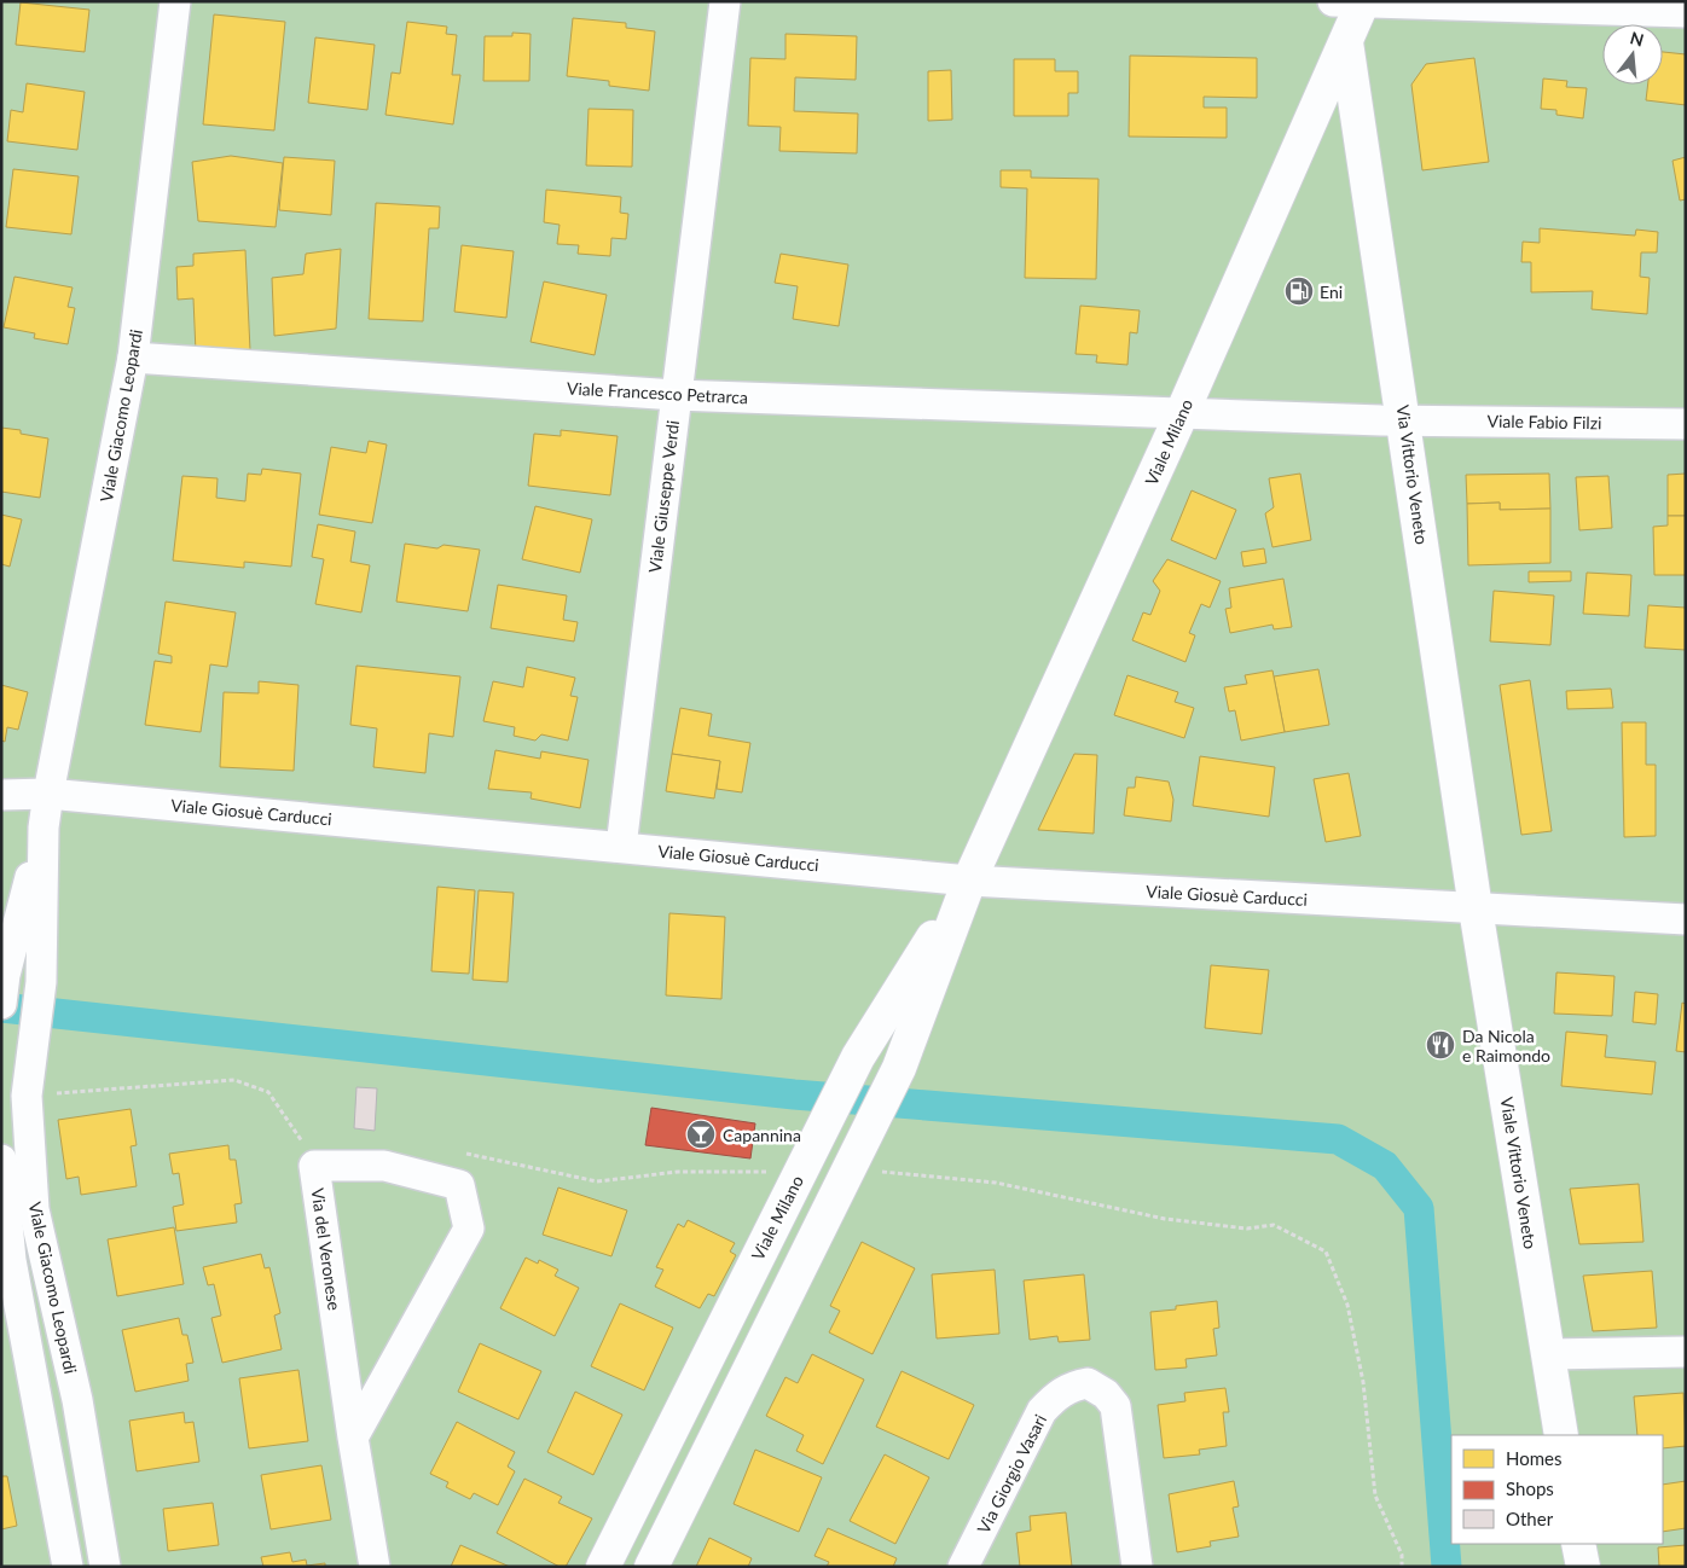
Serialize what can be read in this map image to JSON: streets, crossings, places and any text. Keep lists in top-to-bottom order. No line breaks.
{"streets":{"street":["Viale Francesco Petrarca","Viale Giacomo Leopardi","Viale Fabio Filzi","Viale Milano","Via Vittorio Veneto","Viale Giuseppe Verdi","Viale Giosuè Carducci","Viale Vittorio Veneto","Via del Veronese","Via Giorgio Vasari"]},"crossings":[["Viale Francesco Petrarca","Viale Giacomo Leopardi"],["Viale Francesco Petrarca","Viale Fabio Filzi"],["Viale Francesco Petrarca","Viale Milano"],["Viale Francesco Petrarca","Via Vittorio Veneto"],["Viale Francesco Petrarca","Viale Giuseppe Verdi"],["Viale Giacomo Leopardi","Viale Giosuè Carducci"],["Viale Fabio Filzi","Via Vittorio Veneto"],["Viale Milano","Via Vittorio Veneto"],["Viale Milano","Viale Giosuè Carducci"],["Via Vittorio Veneto","Viale Giosuè Carducci"],["Via Vittorio Veneto","Viale Vittorio Veneto"],["Viale Giuseppe Verdi","Viale Giosuè Carducci"],["Viale Giosuè Carducci","Viale Vittorio Veneto"]],"places":{"fuel station":["Eni"],"restaurant":["Da Nicola e Raimondo"],"bar":["Capannina"]},"legend":["Homes","Shops","Other"],"north":"top"}
